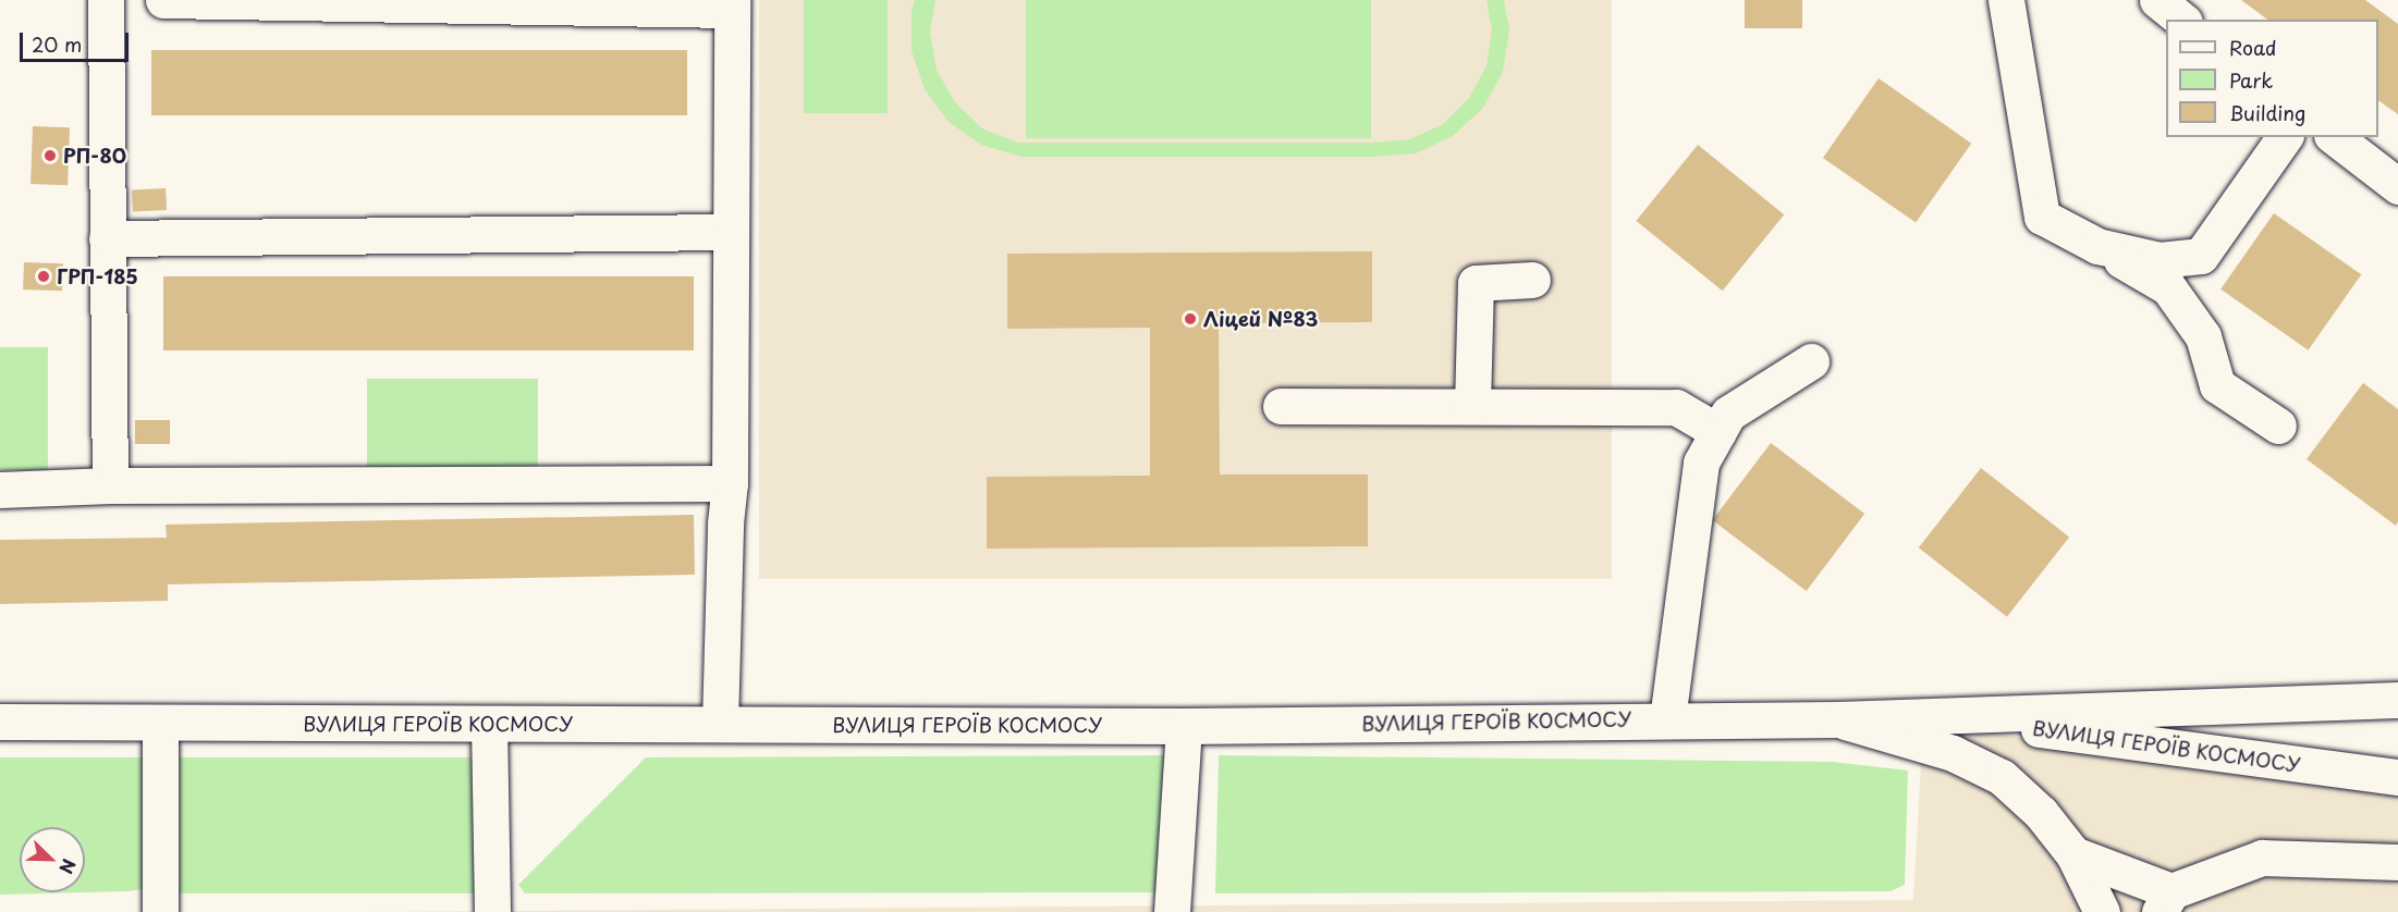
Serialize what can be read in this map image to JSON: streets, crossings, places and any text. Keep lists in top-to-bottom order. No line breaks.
{"streets":{"main road":["ВУЛИЦЯ ГЕРОЇВ КОСМОСУ"]},"places":["РП-80","ГРП-185","Ліцей №83"],"legend":["Road","Park","Building"],"scale_bar":"20 m","north":"bottom right"}
